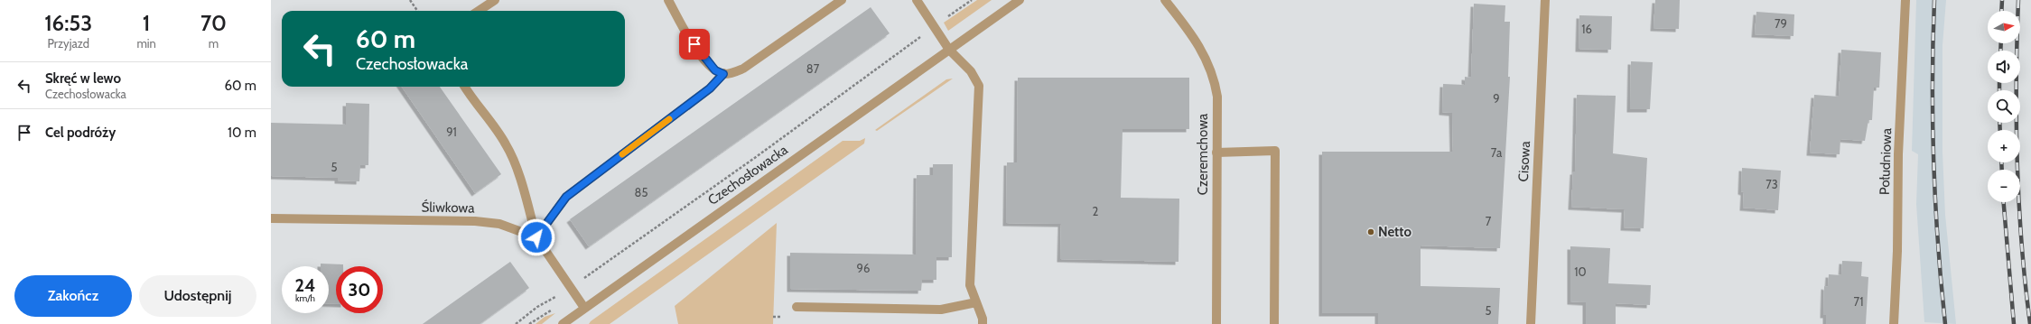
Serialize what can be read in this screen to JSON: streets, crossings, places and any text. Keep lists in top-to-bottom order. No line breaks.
{"streets":{"street":["Czeremchowa","Cisowa","Południowa","Czechosłowacka","Śliwkowa"]},"places":["Netto"],"house_numbers":["79","16","87","9","91","7a","5","73","85","2","7","96","10","71","5"],"north":"right","page":{"eta":["16:53","Przyjazd","1","min","70","m"],"map_buttons":["+","−"],"turn":["60 m","Czechosłowacka"],"list":[{"name":"Skręć w lewo","note":"Czechosłowacka","value":"60 m"},{"name":"Cel podróży","value":"10 m"}],"speed":"24 km/h","limit":"30","buttons":["Zakończ","Udostępnij"]}}
